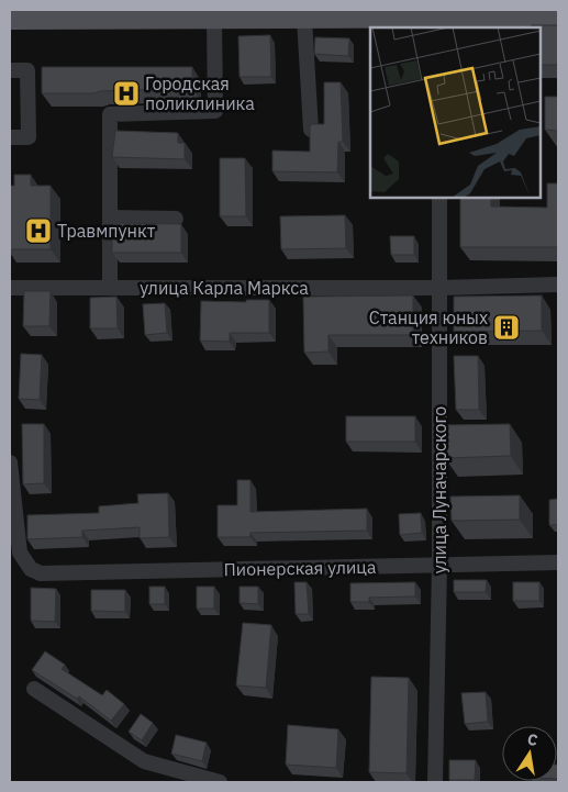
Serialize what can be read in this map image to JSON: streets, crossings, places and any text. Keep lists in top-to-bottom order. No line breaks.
{"streets":{"street":["улица Карла Маркса","улица Луначарского","Пионерская улица"]},"crossings":[["улица Карла Маркса","улица Луначарского"],["улица Луначарского","Пионерская улица"]],"places":{"hospital":["Городская поликлиника","Травмпункт"],"building":["Станция юных техников"]},"north":"top"}
